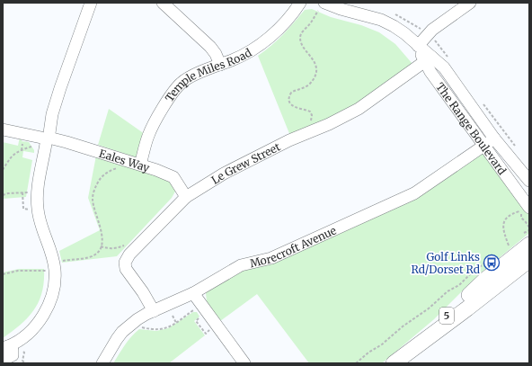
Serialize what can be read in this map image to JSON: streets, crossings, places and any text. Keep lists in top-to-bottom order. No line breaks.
{"streets":{"main road":["5"],"street":["Temple Miles Road","The Range Boulevard","Eales Way","Le Grew Street","Morecroft Avenue"]},"crossings":[["Temple Miles Road","Eales Way"],["The Range Boulevard","Le Grew Street"],["The Range Boulevard","Morecroft Avenue"],["Eales Way","Le Grew Street"],["Le Grew Street","Morecroft Avenue"]],"places":{"bus stop":["Golf Links Rd/Dorset Rd"]}}
